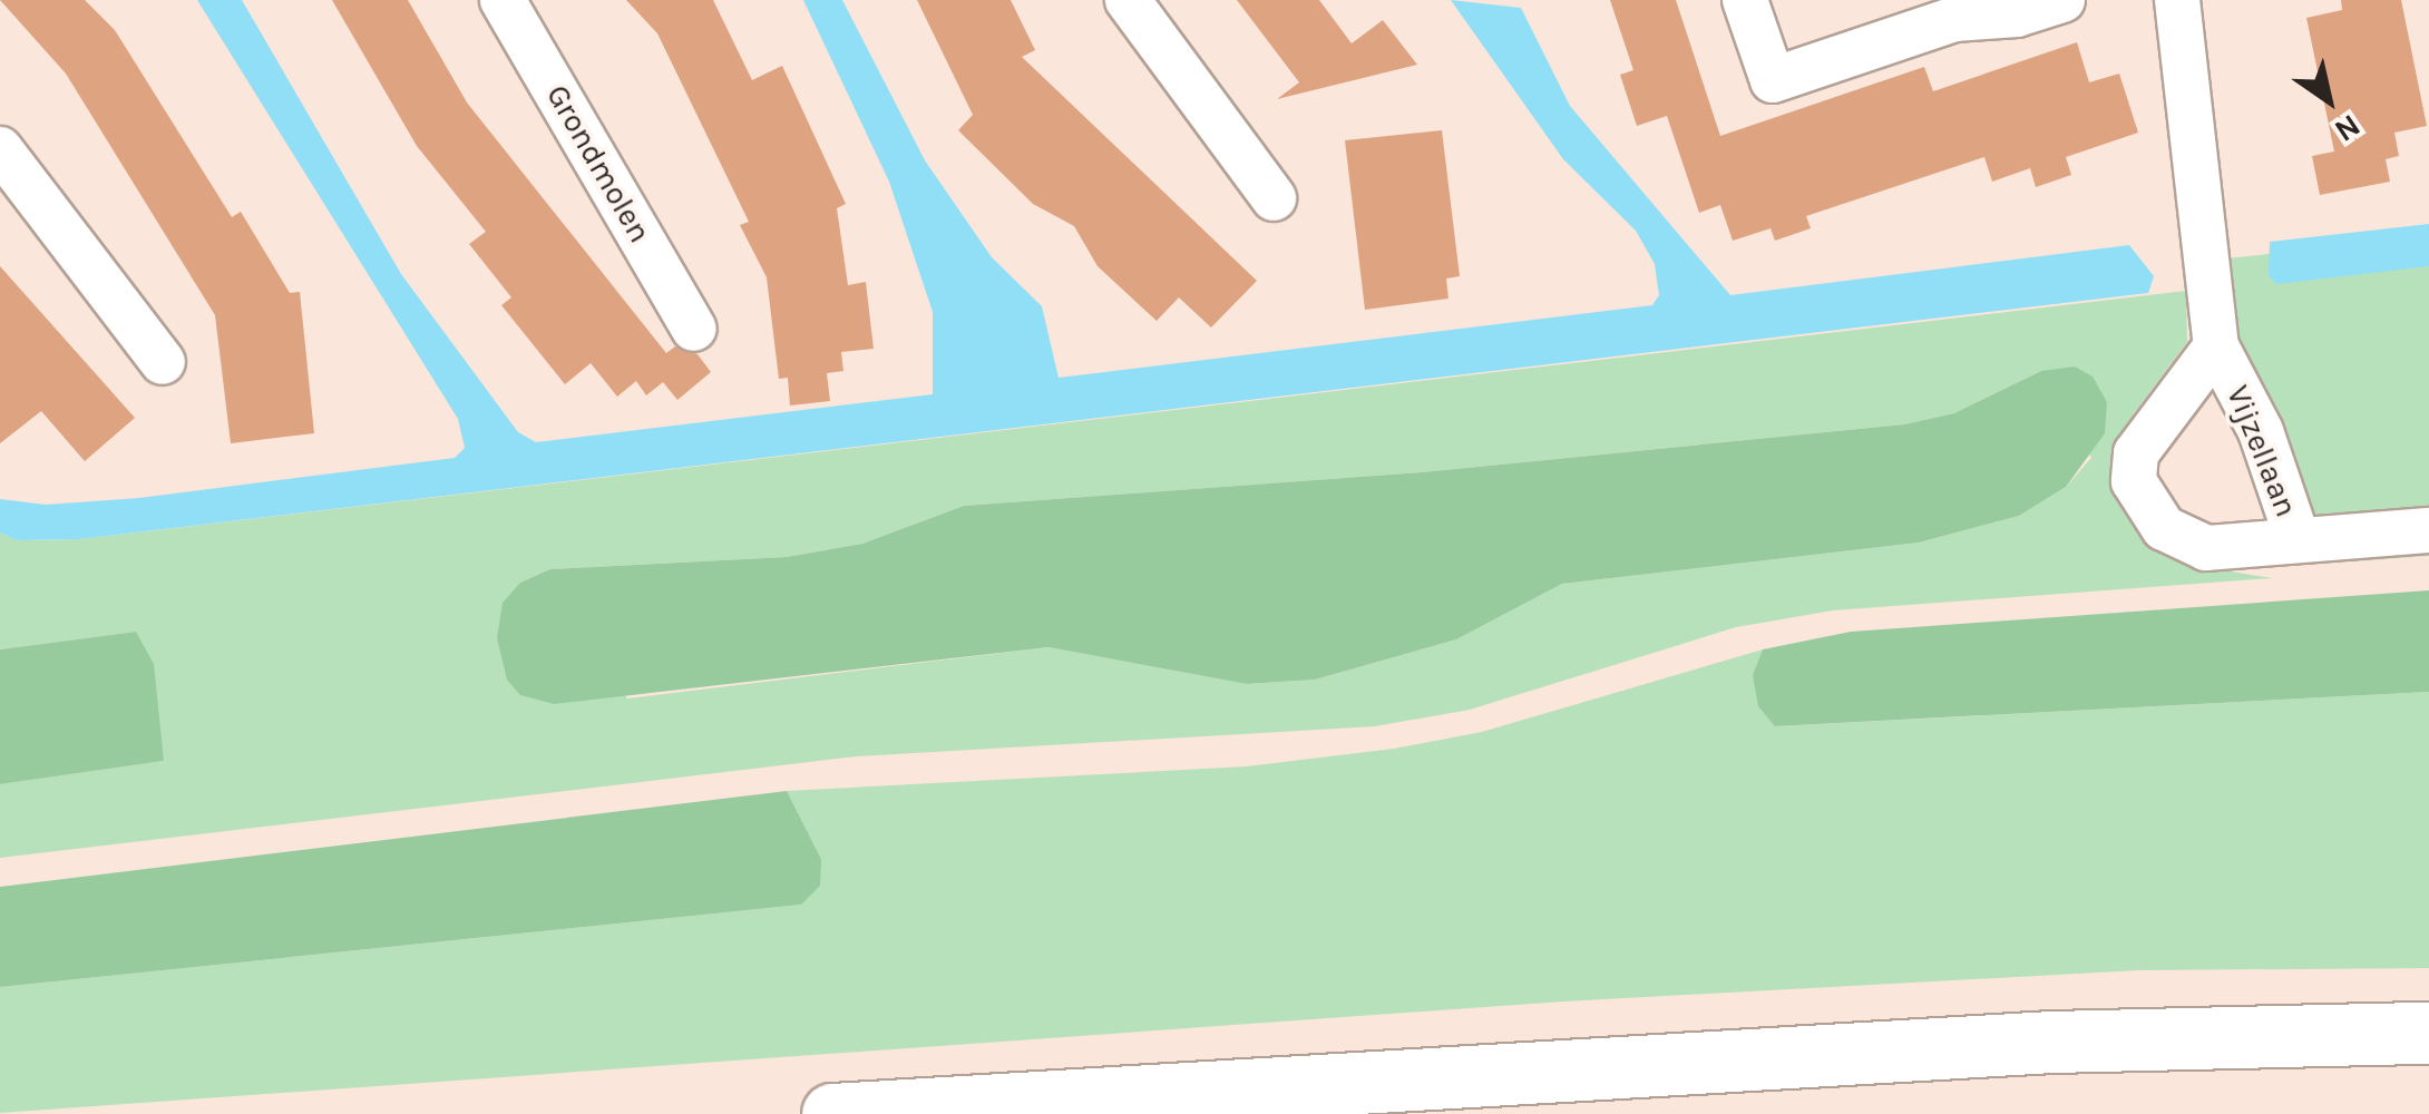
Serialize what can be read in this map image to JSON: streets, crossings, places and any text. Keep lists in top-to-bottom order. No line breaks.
{"streets":{"street":["Grondmolen","Vijzellaan"]},"north":"bottom right"}
